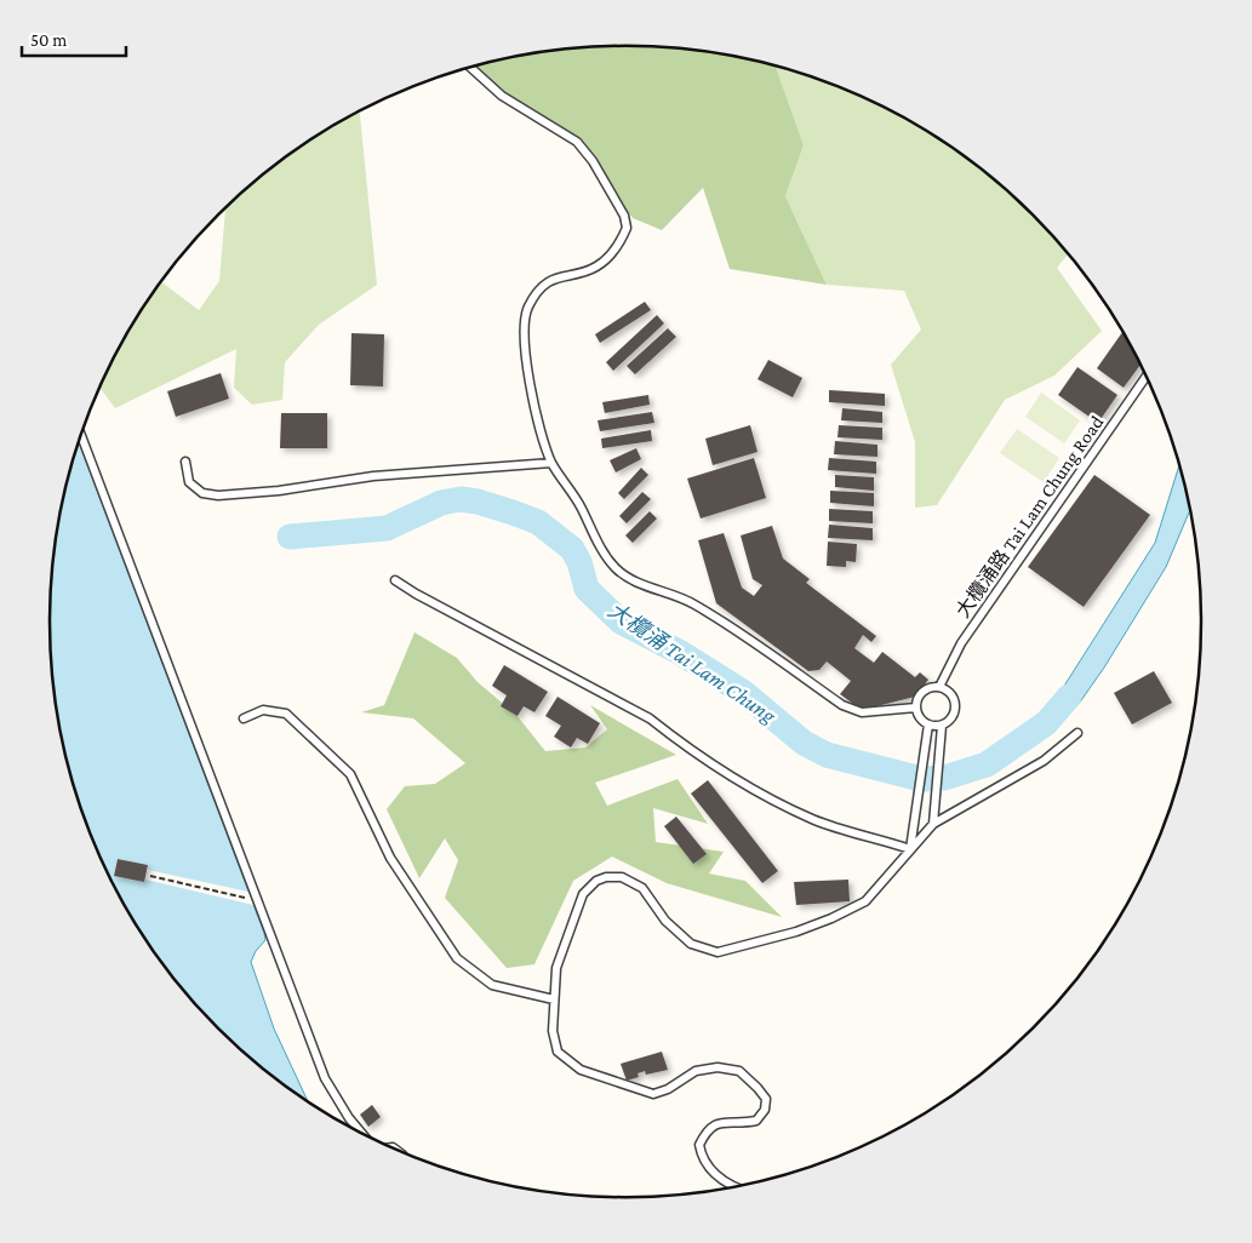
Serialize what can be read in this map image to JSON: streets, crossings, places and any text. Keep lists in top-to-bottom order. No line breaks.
{"streets":{"lane":["大欖涌路 Tai Lam Chung Road"]},"water":["大欖涌 Tai Lam Chung"],"scale_bar":"50 m"}
